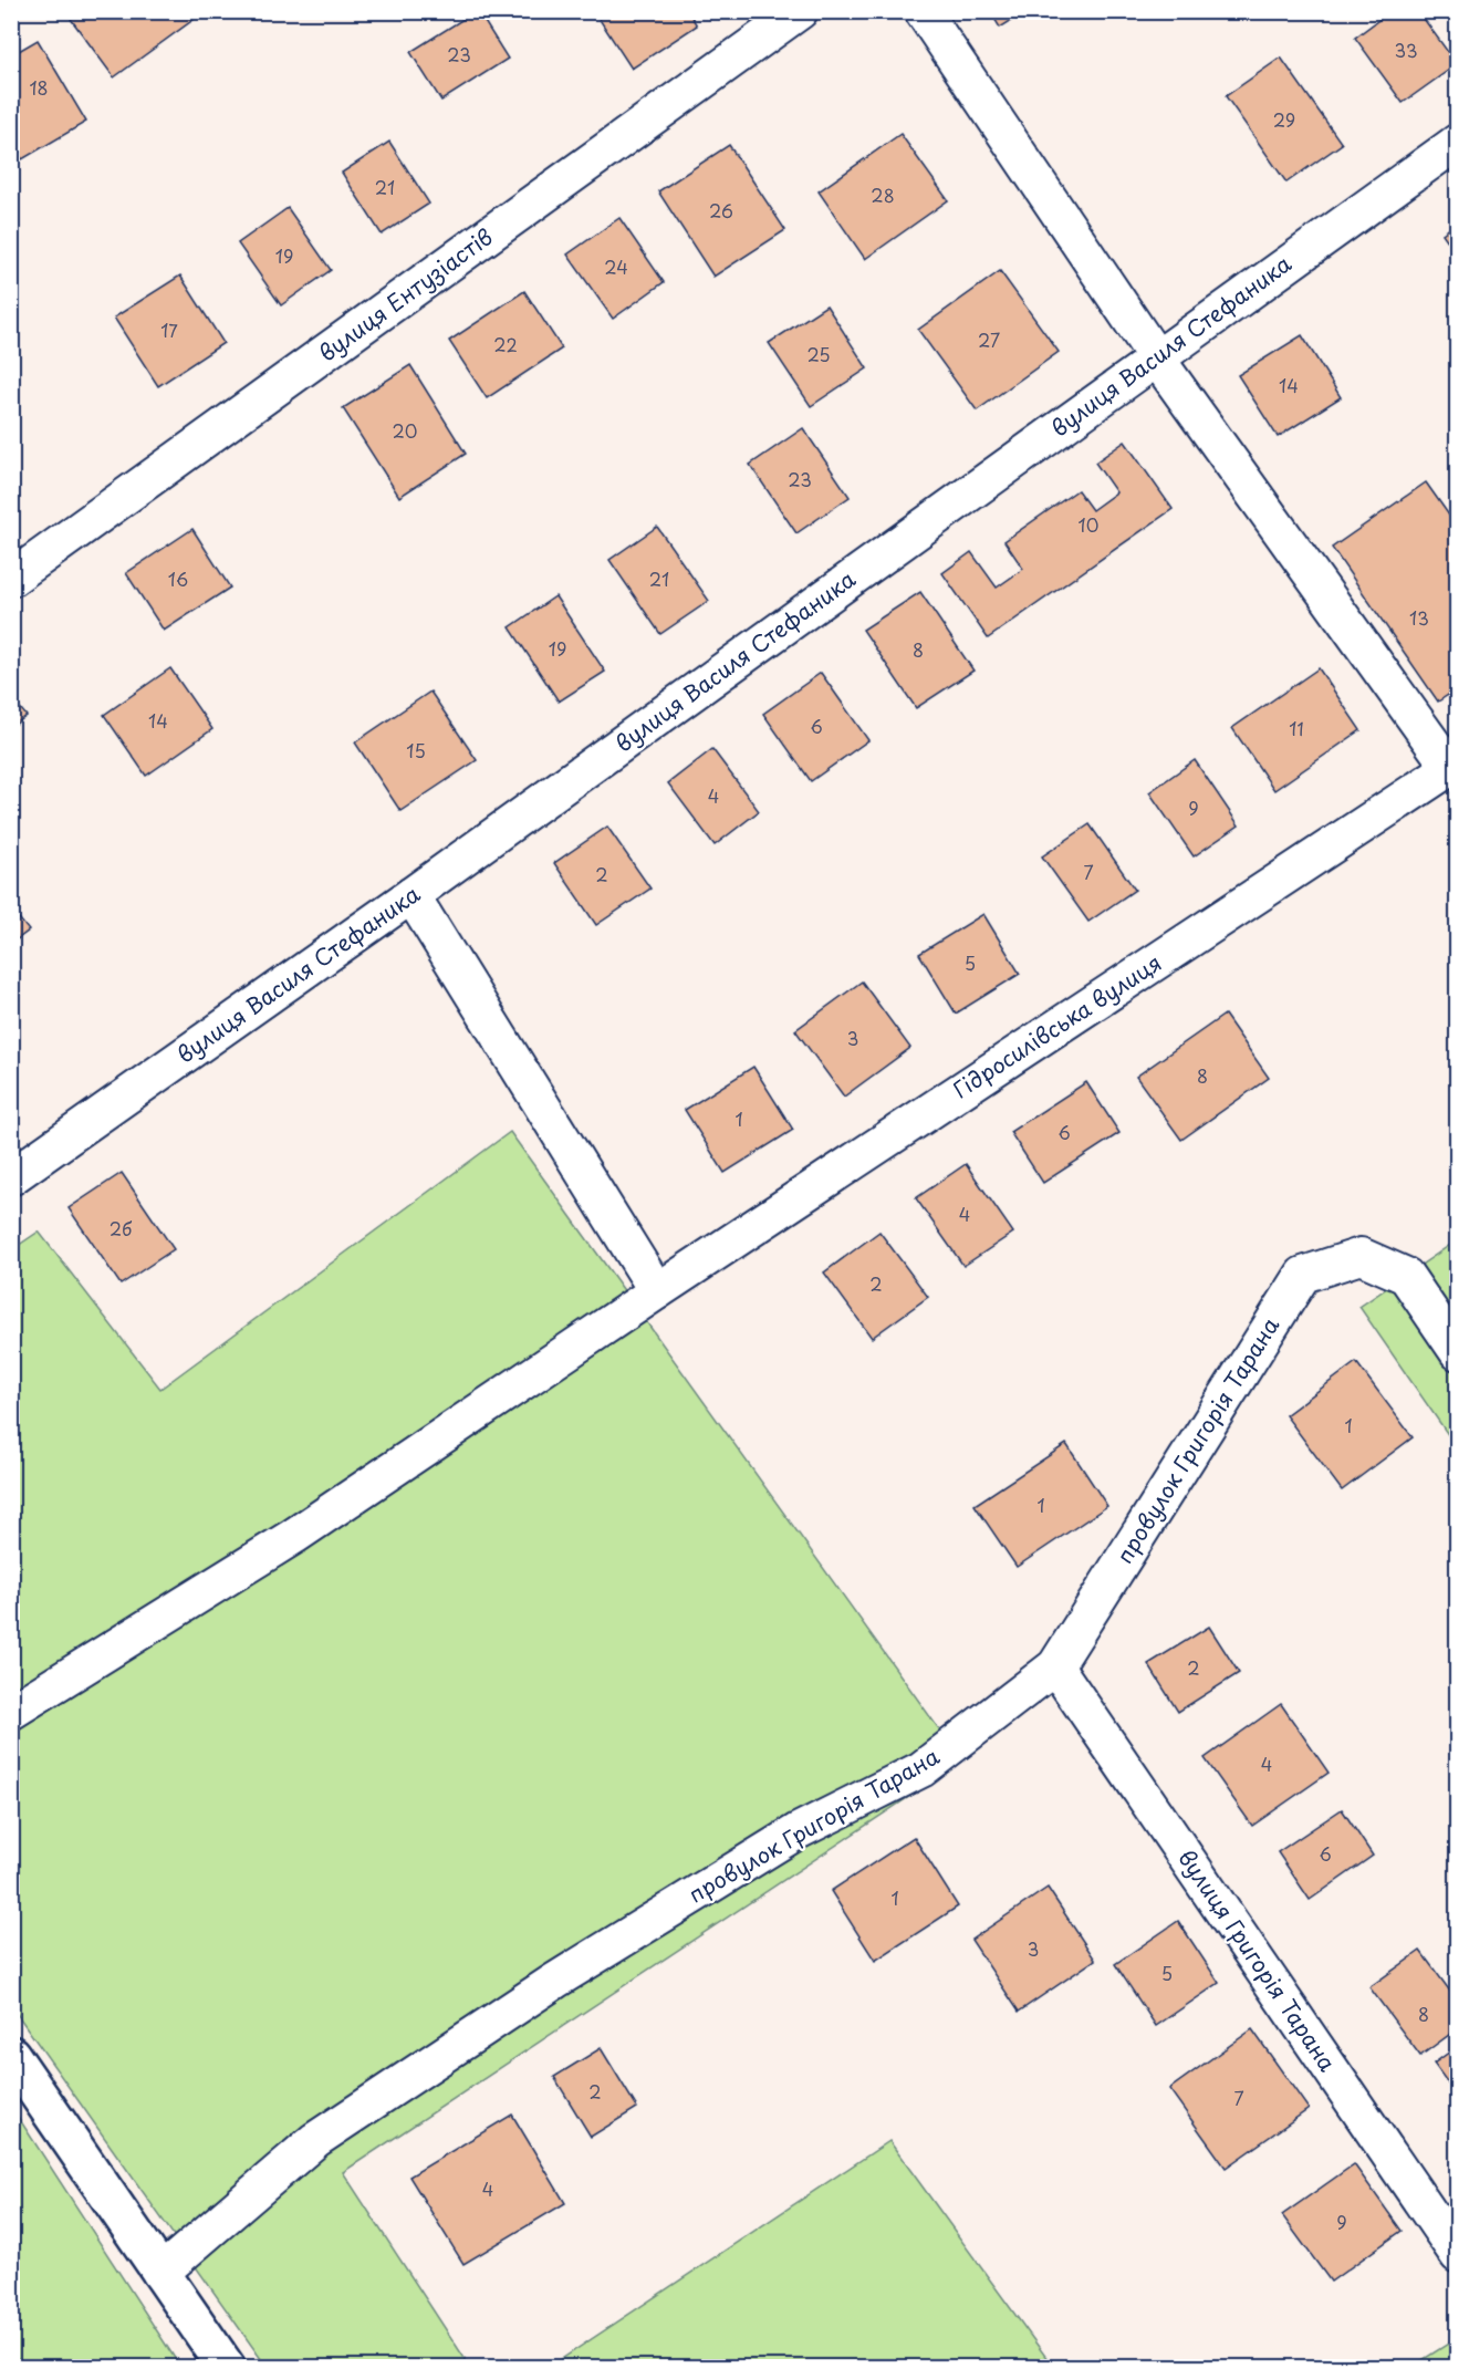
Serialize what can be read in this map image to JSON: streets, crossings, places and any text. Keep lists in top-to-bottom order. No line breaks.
{"streets":{"street":["вулиця Ентузіастів","вулиця Василя Стефаника","Гідросилівська вулиця","провулок Григорія Тарана","вулиця Григорія Тарана"]},"crossings":[["провулок Григорія Тарана","вулиця Григорія Тарана"]],"house_numbers":["33","23","18","29","21","28","26","19","24","17","27","22","25","14","20","23","10","16","21","13","19","8","14","6","11","15","4","9","7","2","5","3","8","1","6","4","2б","2","1","1","2","4","6","1","3","5","8","2","7","4","9"]}
